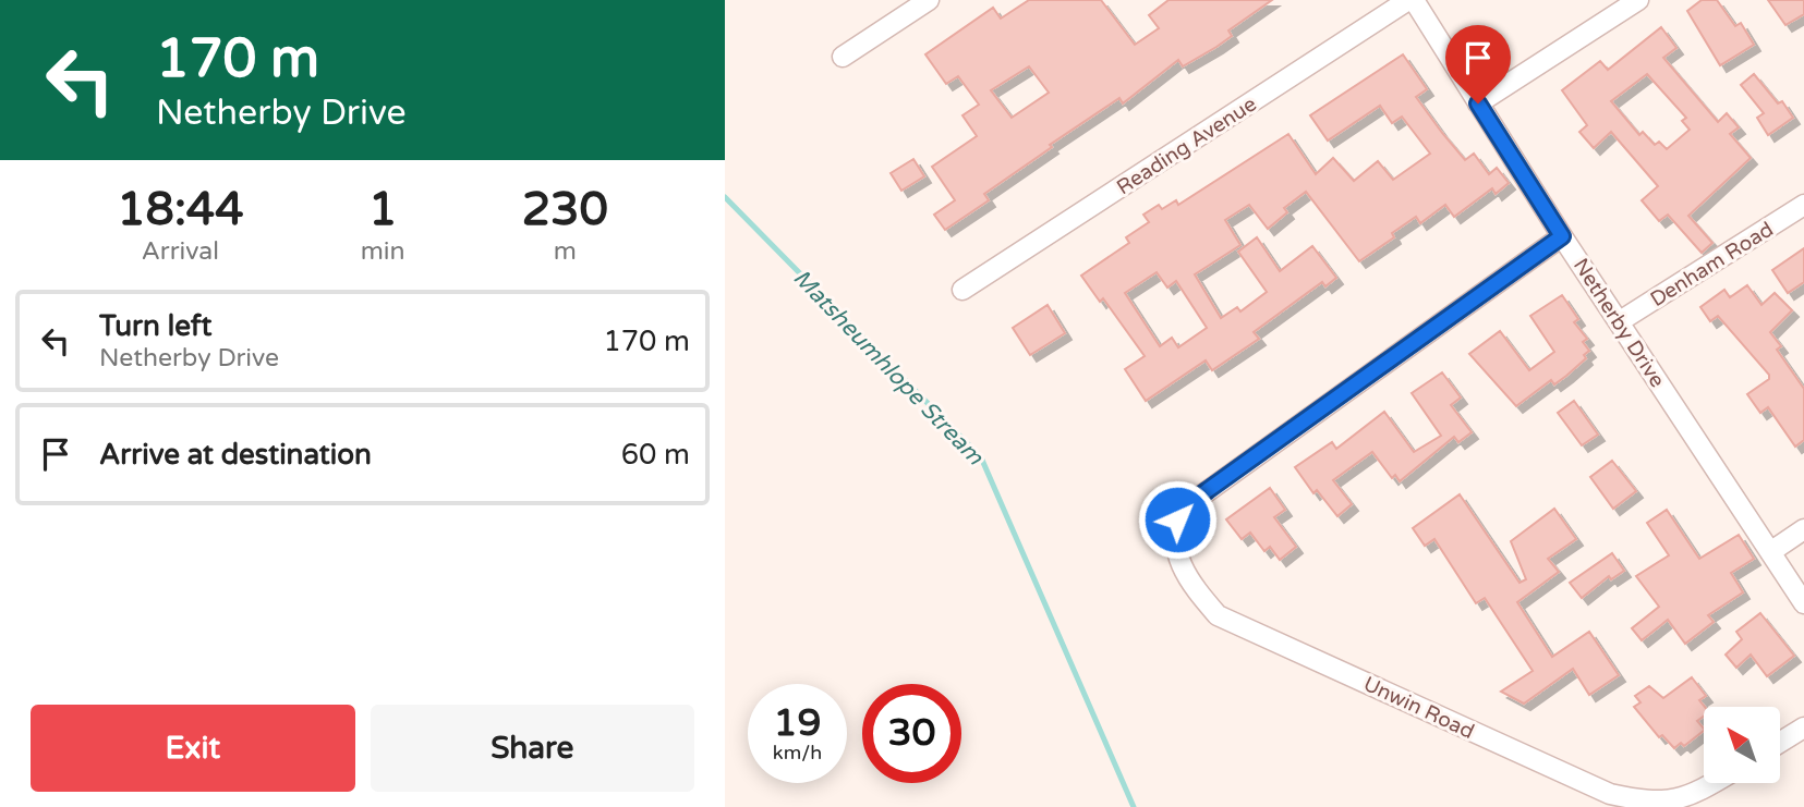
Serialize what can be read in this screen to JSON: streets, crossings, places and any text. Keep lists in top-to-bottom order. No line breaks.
{"streets":{"street":["Reading Avenue","Denham Road","Netherby Drive","Unwin Road"]},"crossings":[["Reading Avenue","Netherby Drive"],["Denham Road","Netherby Drive"],["Netherby Drive","Unwin Road"]],"water":["Matsheumhlope Stream"],"north":"top left","page":{"turn":["170 m","Netherby Drive"],"eta":["18:44","Arrival","1","min","230","m"],"list":[{"name":"Turn left","note":"Netherby Drive","value":"170 m"},{"name":"Arrive at destination","value":"60 m"}],"speed":"19 km/h","limit":"30","buttons":["Exit","Share"]}}
